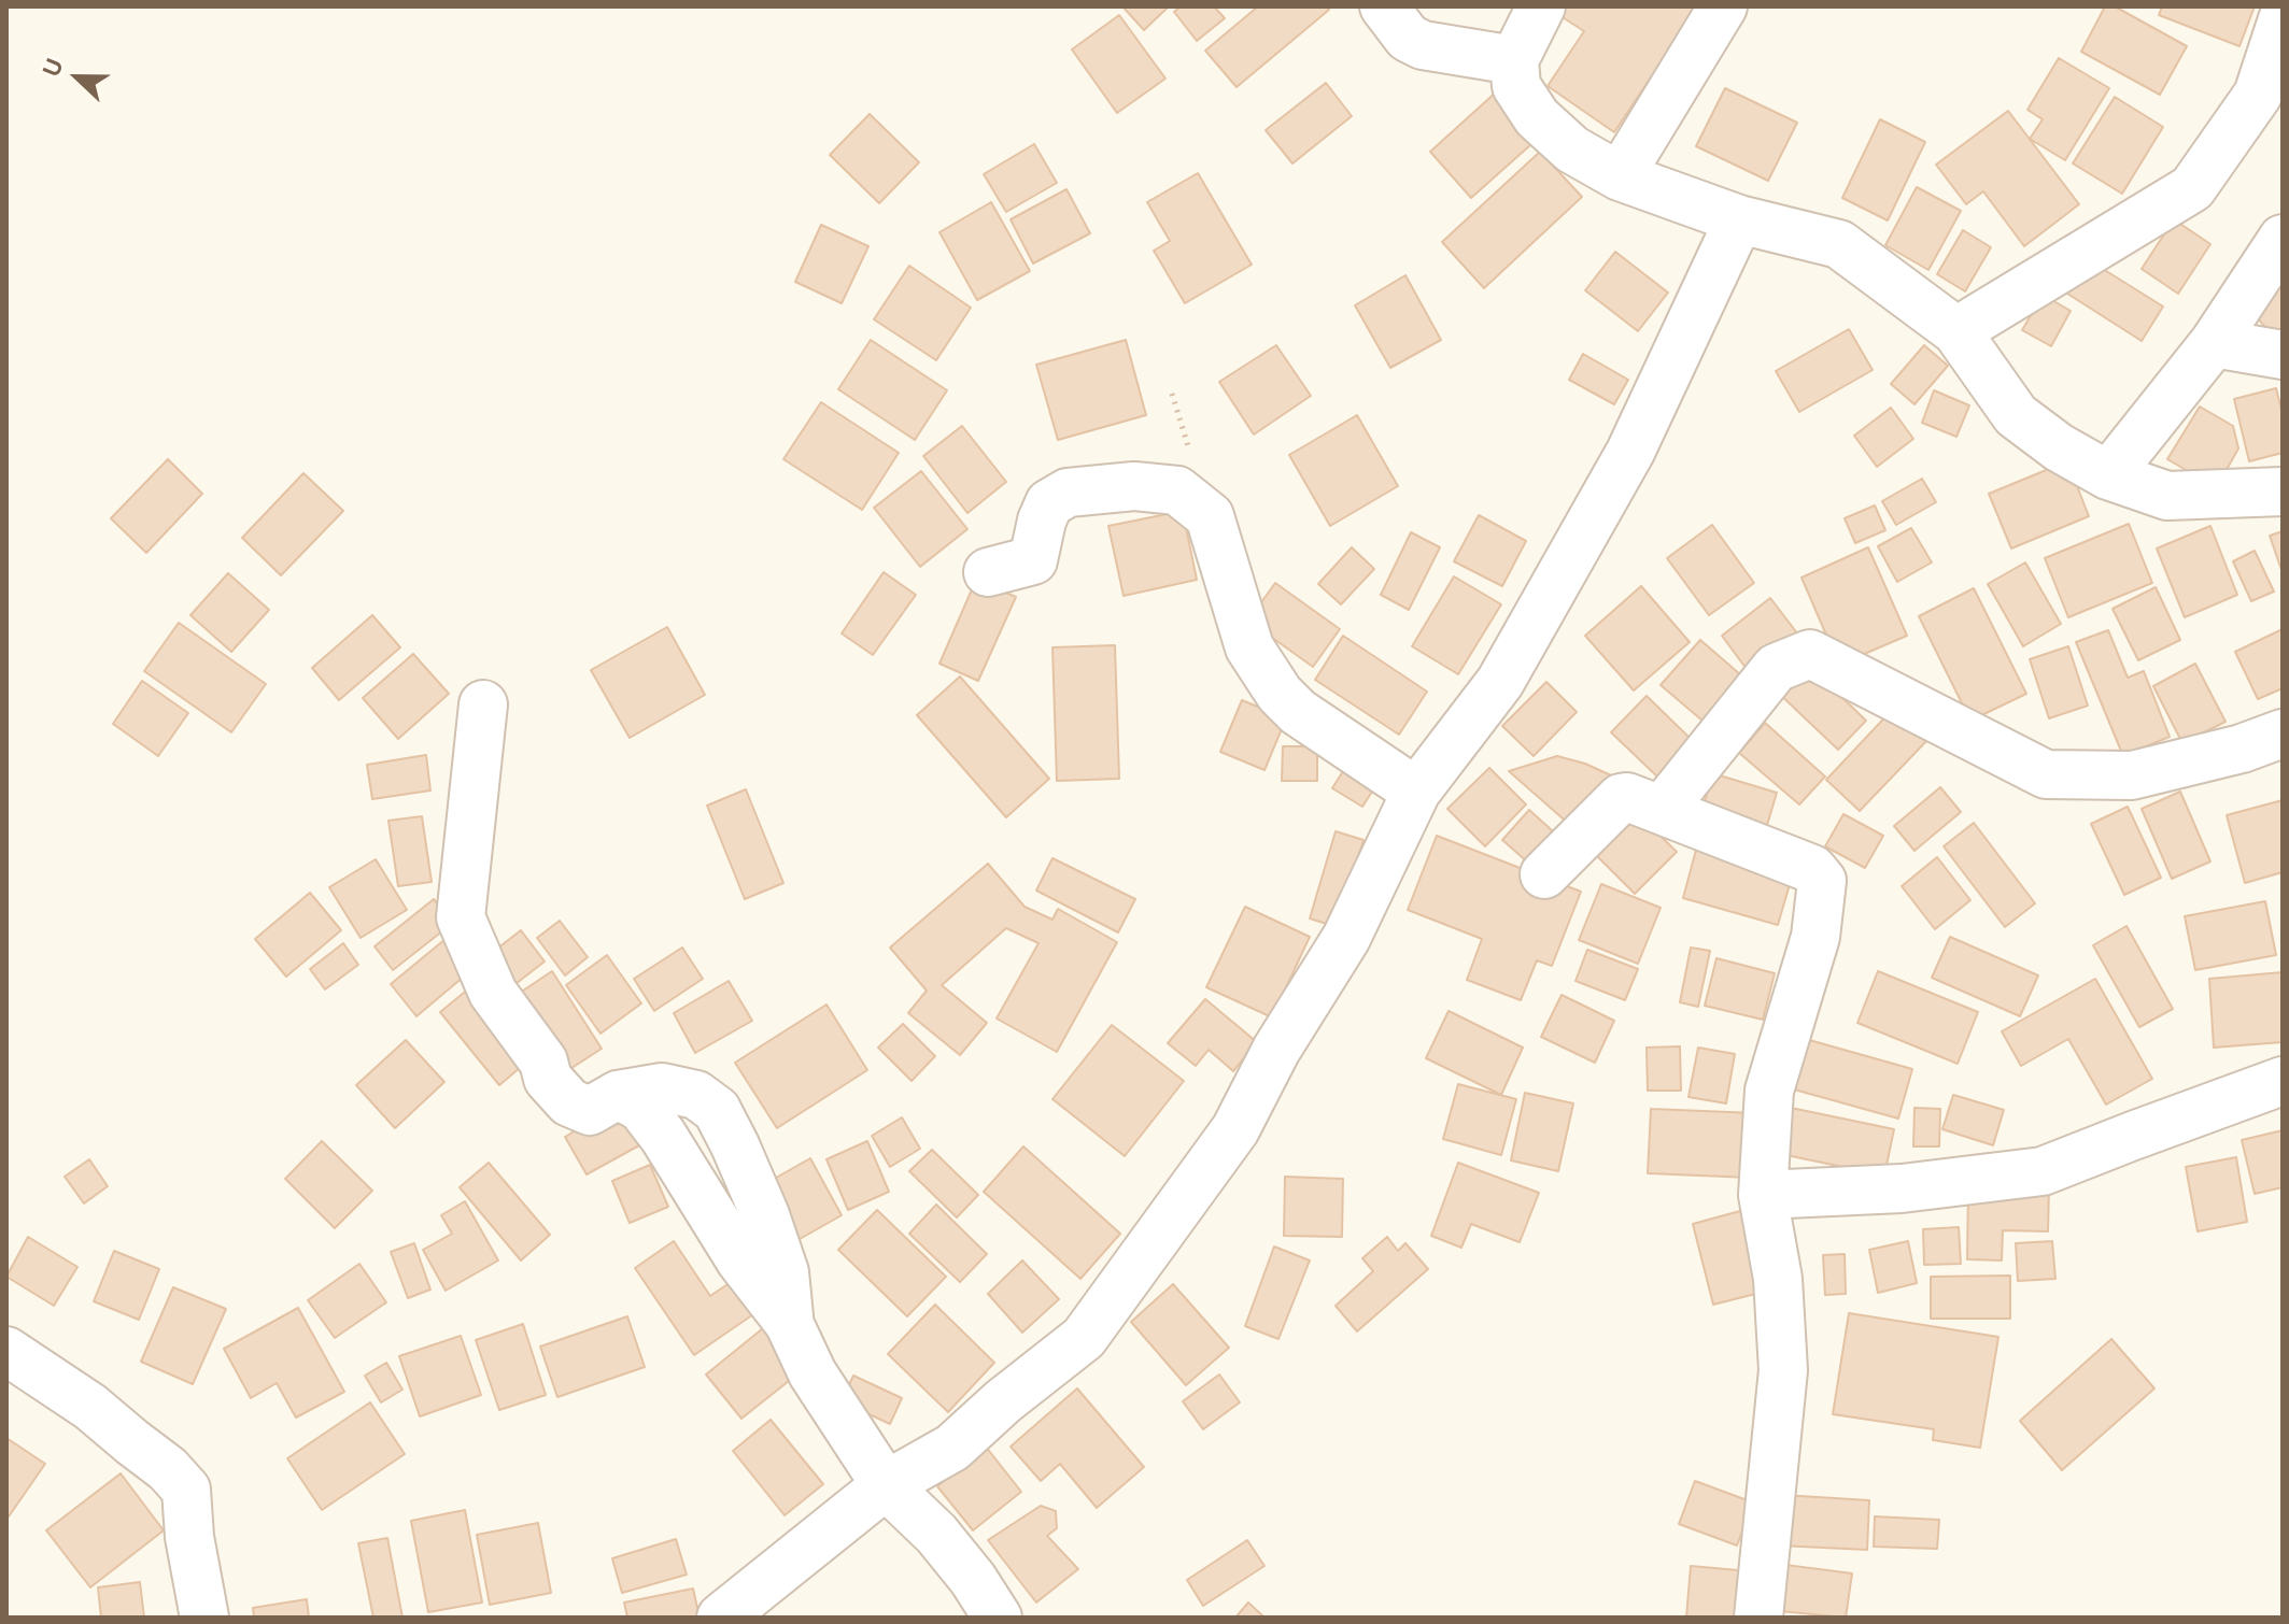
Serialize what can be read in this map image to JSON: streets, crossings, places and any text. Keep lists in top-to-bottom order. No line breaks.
{"north":"left"}
